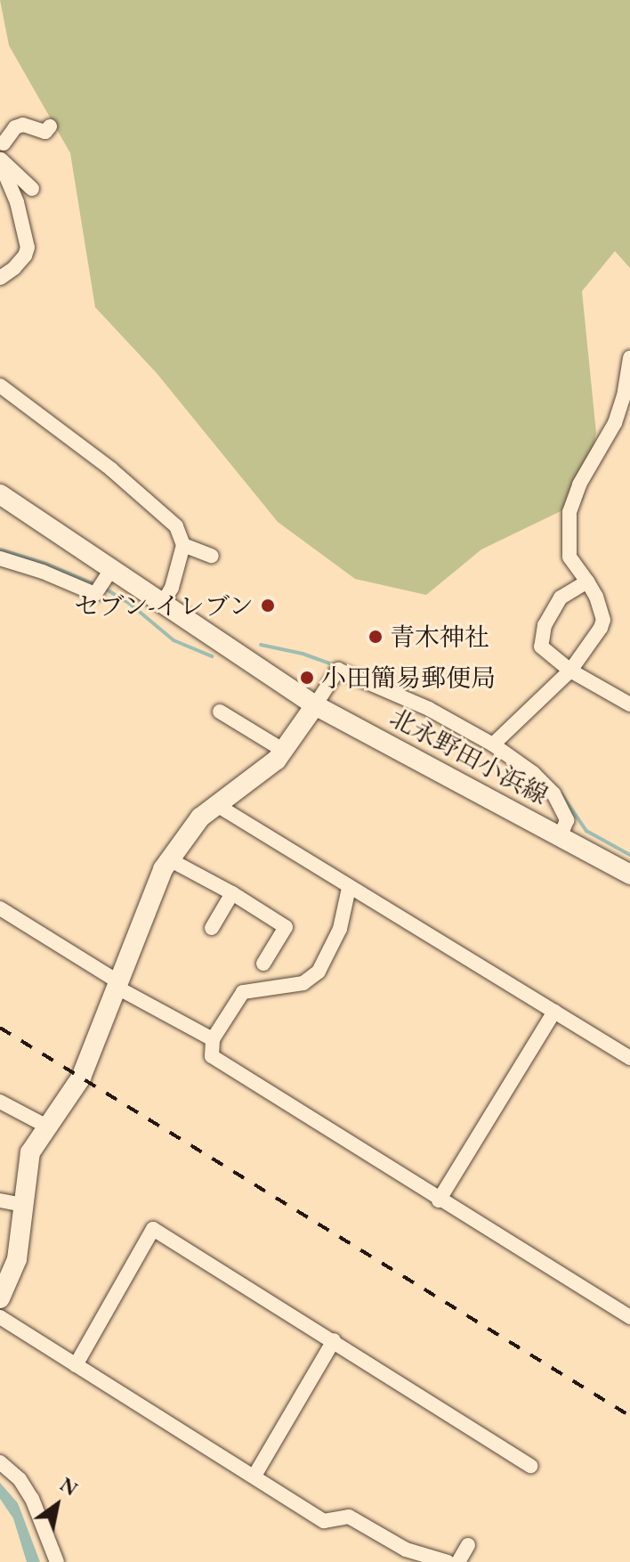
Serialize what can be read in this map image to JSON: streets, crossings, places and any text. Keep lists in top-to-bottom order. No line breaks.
{"streets":{"main road":["北永野田小浜線"]},"places":["セブン-イレブン","青木神社","小田簡易郵便局"],"north":"top right"}
